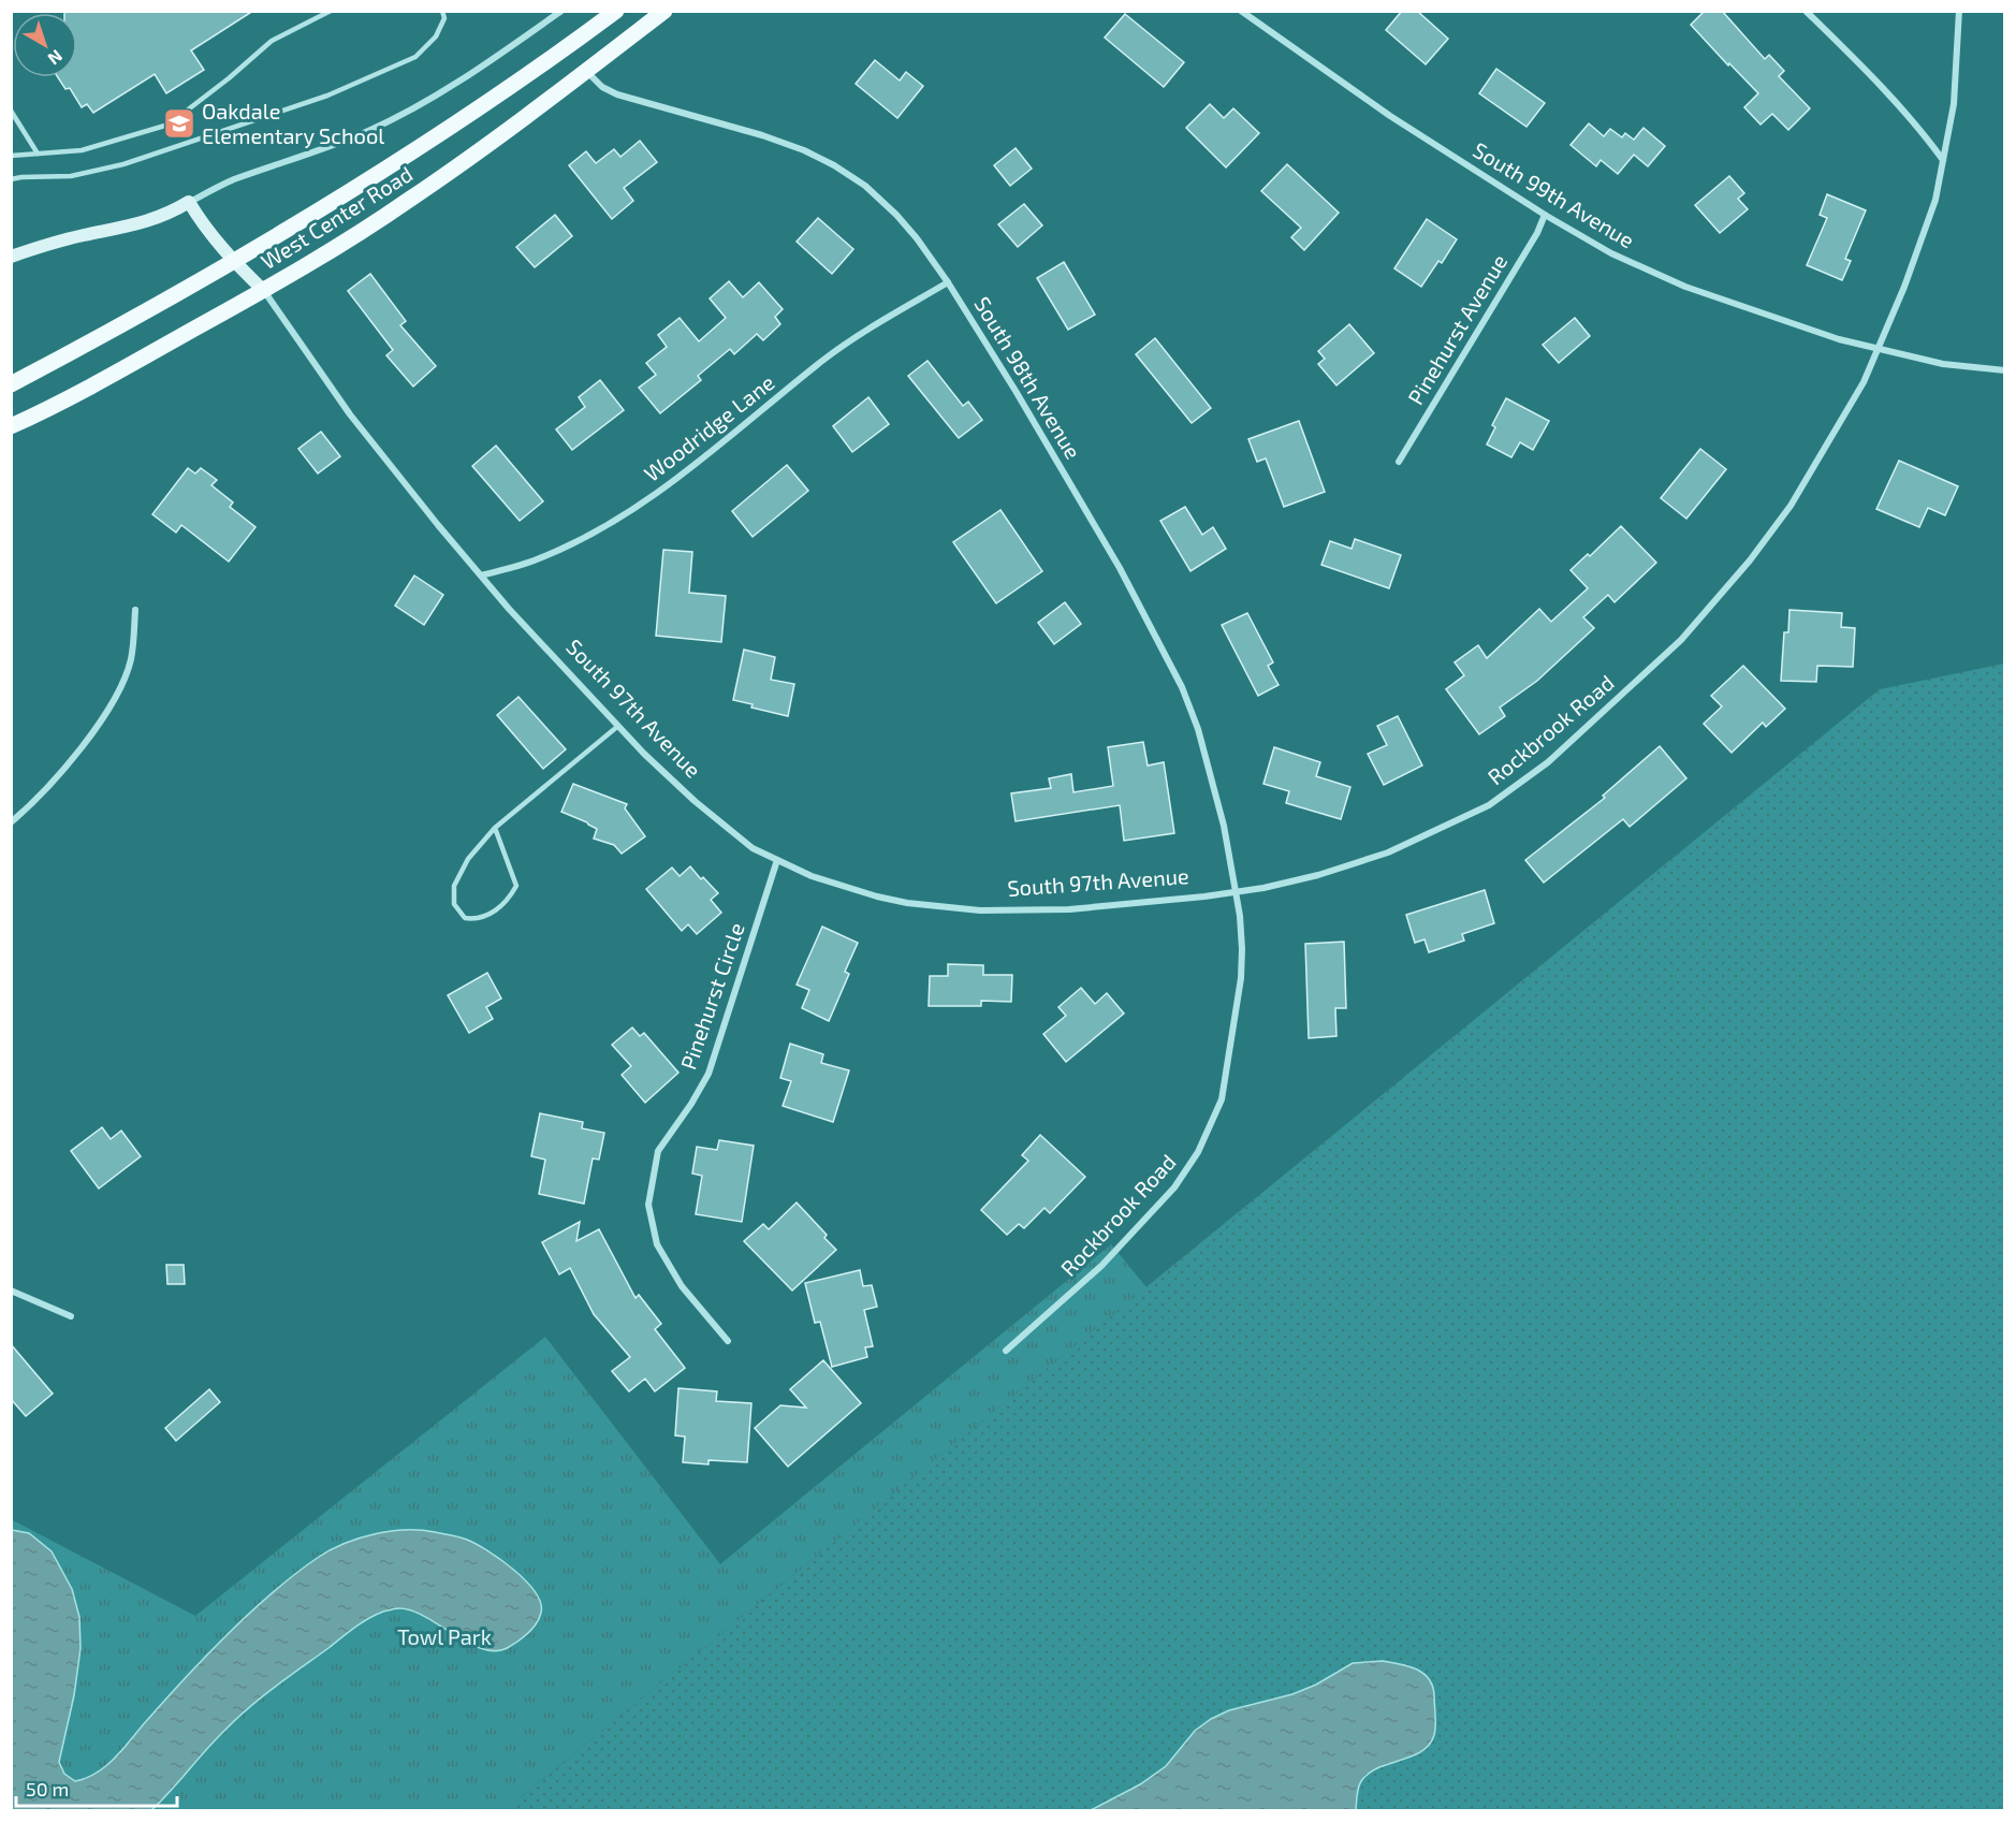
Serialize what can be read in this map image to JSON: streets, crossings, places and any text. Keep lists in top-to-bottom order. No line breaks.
{"streets":{"main road":["West Center Road"],"street":["South 99th Avenue","Pinehurst Avenue","South 98th Avenue","Woodridge Lane","South 97th Avenue","Rockbrook Road","Pinehurst Circle"]},"crossings":[["South 99th Avenue","Pinehurst Avenue"],["South 99th Avenue","Rockbrook Road"],["West Center Road","South 98th Avenue"],["West Center Road","South 97th Avenue"],["South 98th Avenue","Woodridge Lane"],["South 98th Avenue","South 97th Avenue"],["South 98th Avenue","Rockbrook Road"],["Woodridge Lane","South 97th Avenue"],["South 97th Avenue","Rockbrook Road"],["South 97th Avenue","Pinehurst Circle"]],"parks":["Towl Park"],"places":{"school or university":["Oakdale Elementary School"]},"scale_bar":"50 m","north":"bottom right"}
